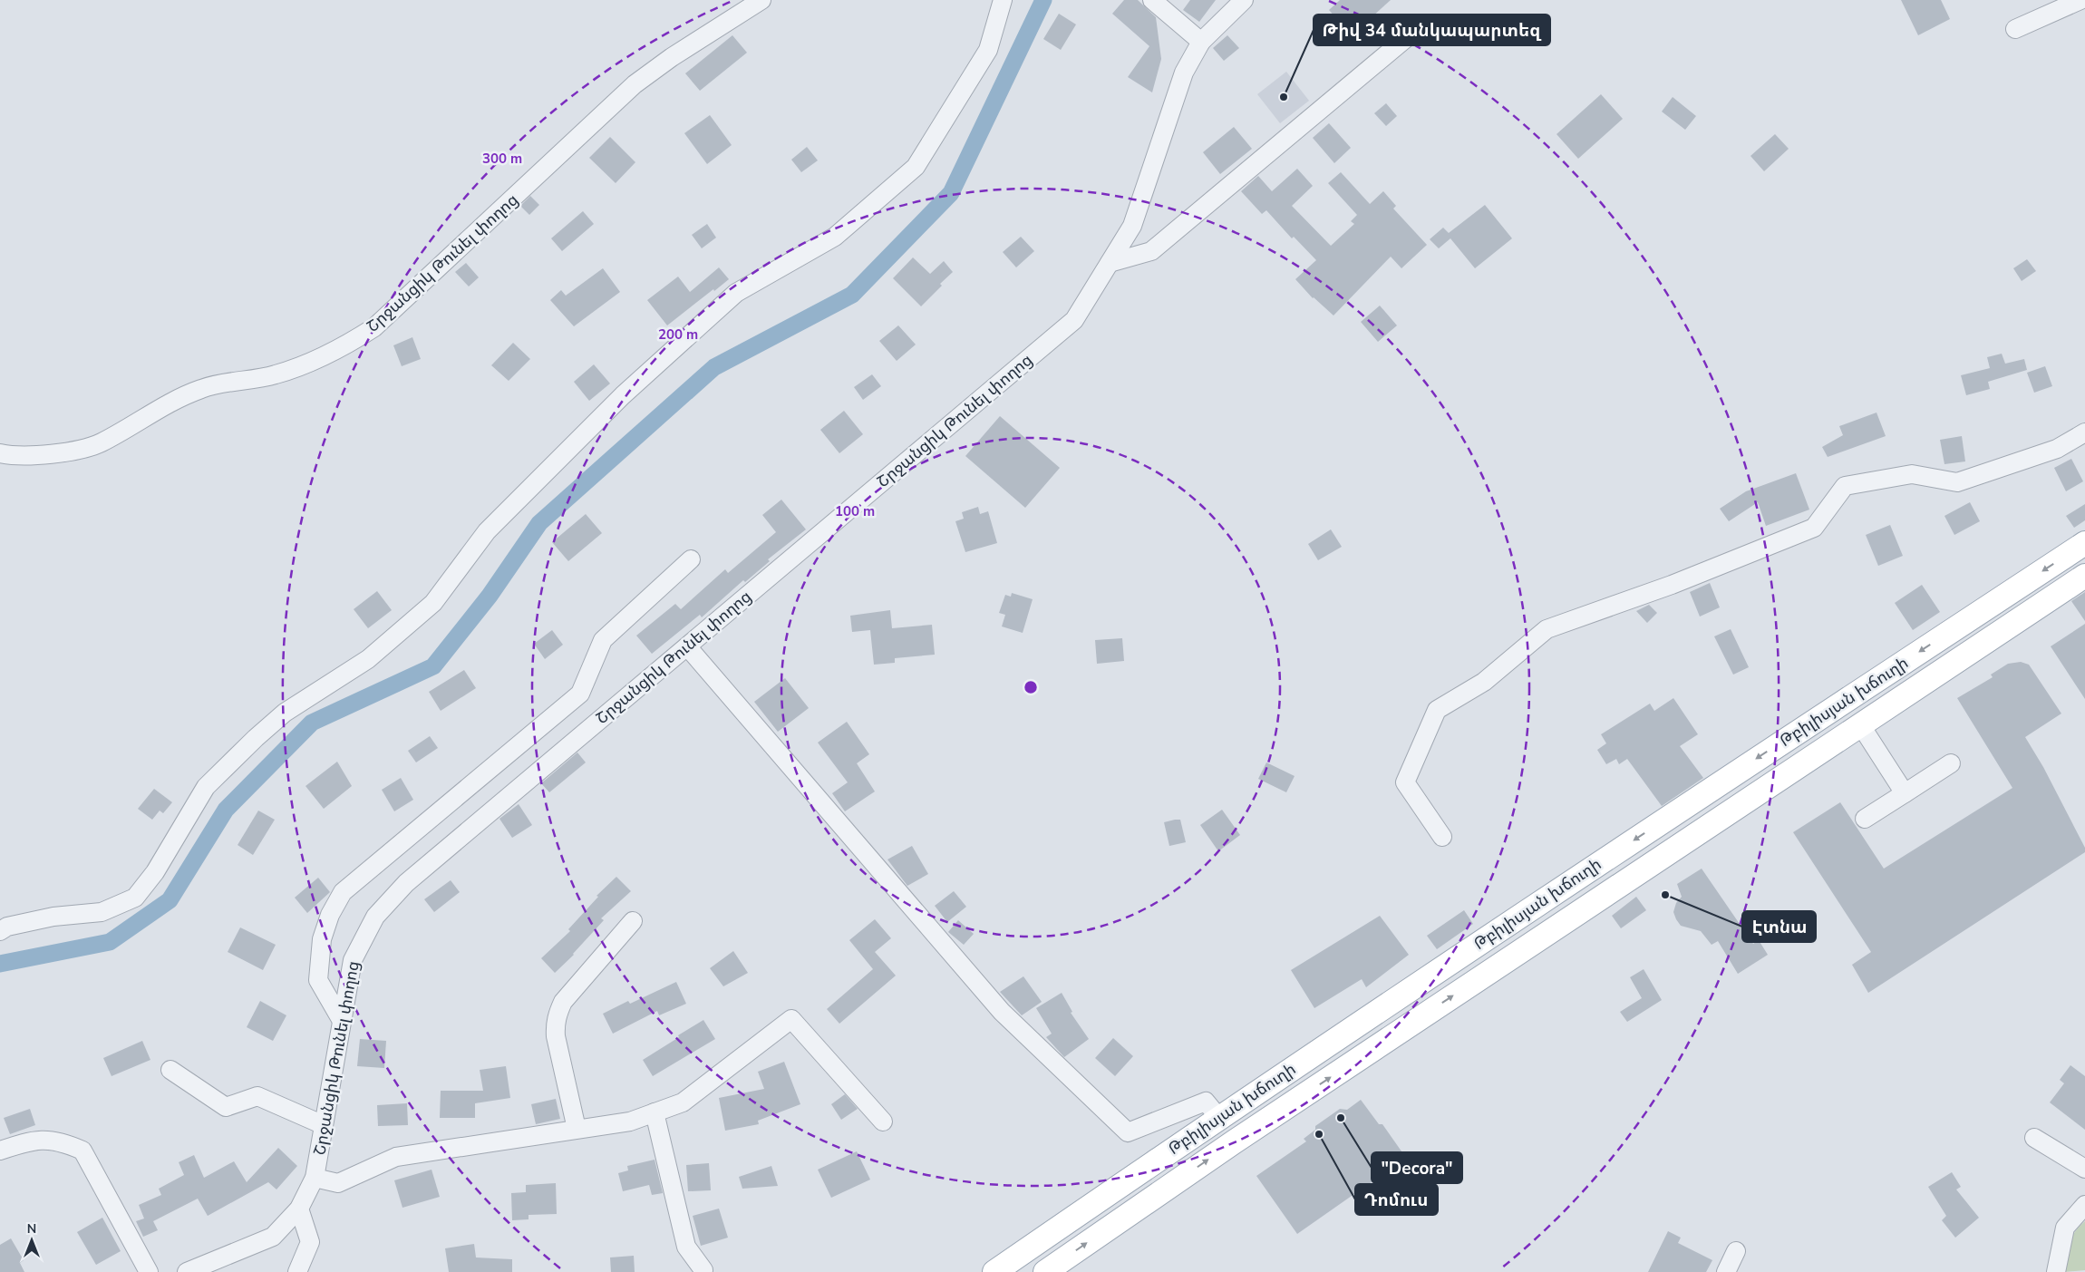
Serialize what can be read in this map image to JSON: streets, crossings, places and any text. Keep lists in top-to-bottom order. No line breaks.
{"streets":{"main road":["Թբիլիսյան խճուղի"],"street":["Շրջանցիկ Թունել փողոց"]},"places":["Թիվ 34 մանկապարտեզ","Էտնա","\"Decora\"","Դոմուս"],"north":"top","rings":["300 m","200 m","100 m"]}
